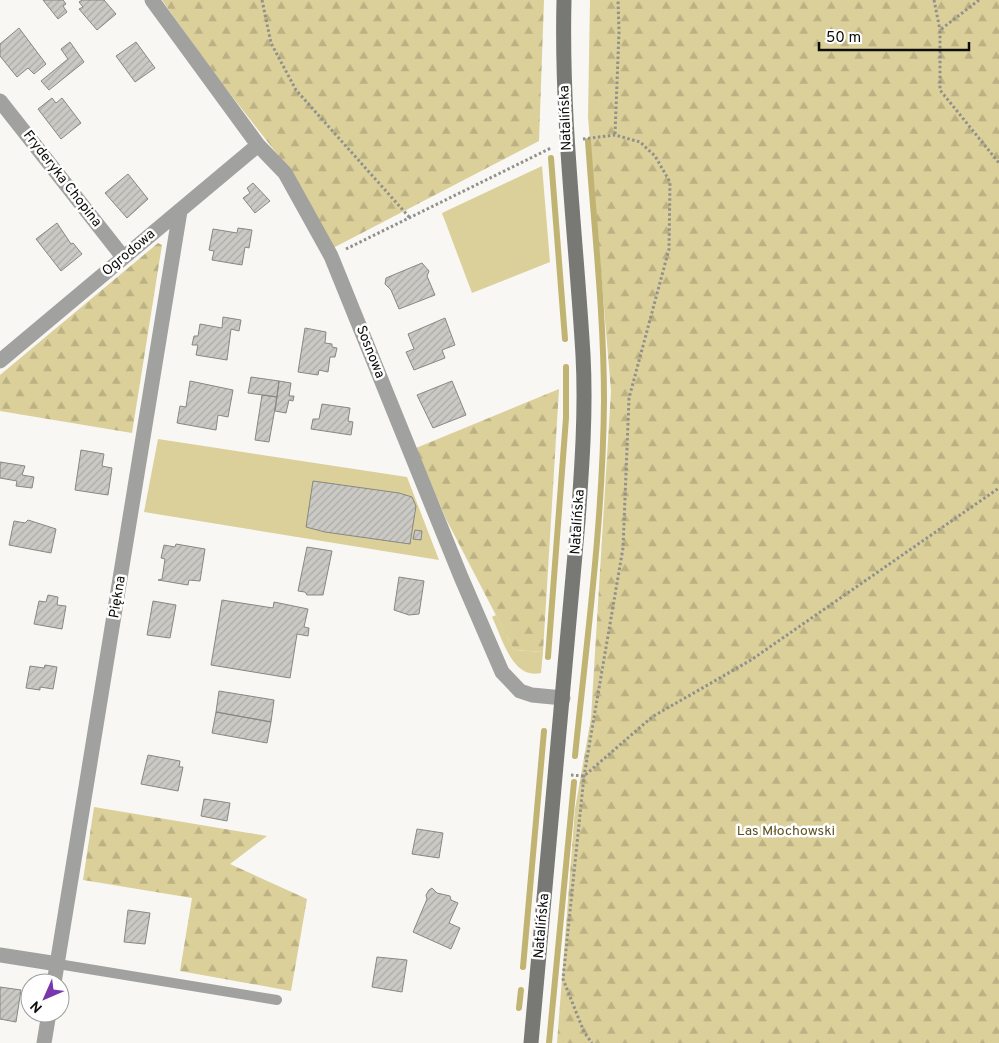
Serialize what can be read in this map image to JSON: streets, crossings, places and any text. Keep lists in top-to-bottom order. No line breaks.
{"streets":{"main road":["Natalińska"],"street":["Fryderyka Chopina","Ogrodowa","Sosnowa","Piękna"]},"crossings":[["Natalińska","Sosnowa"],["Fryderyka Chopina","Ogrodowa"],["Ogrodowa","Sosnowa"],["Ogrodowa","Piękna"]],"parks":["Las Młochowski"],"scale_bar":"50 m","north":"bottom left"}
